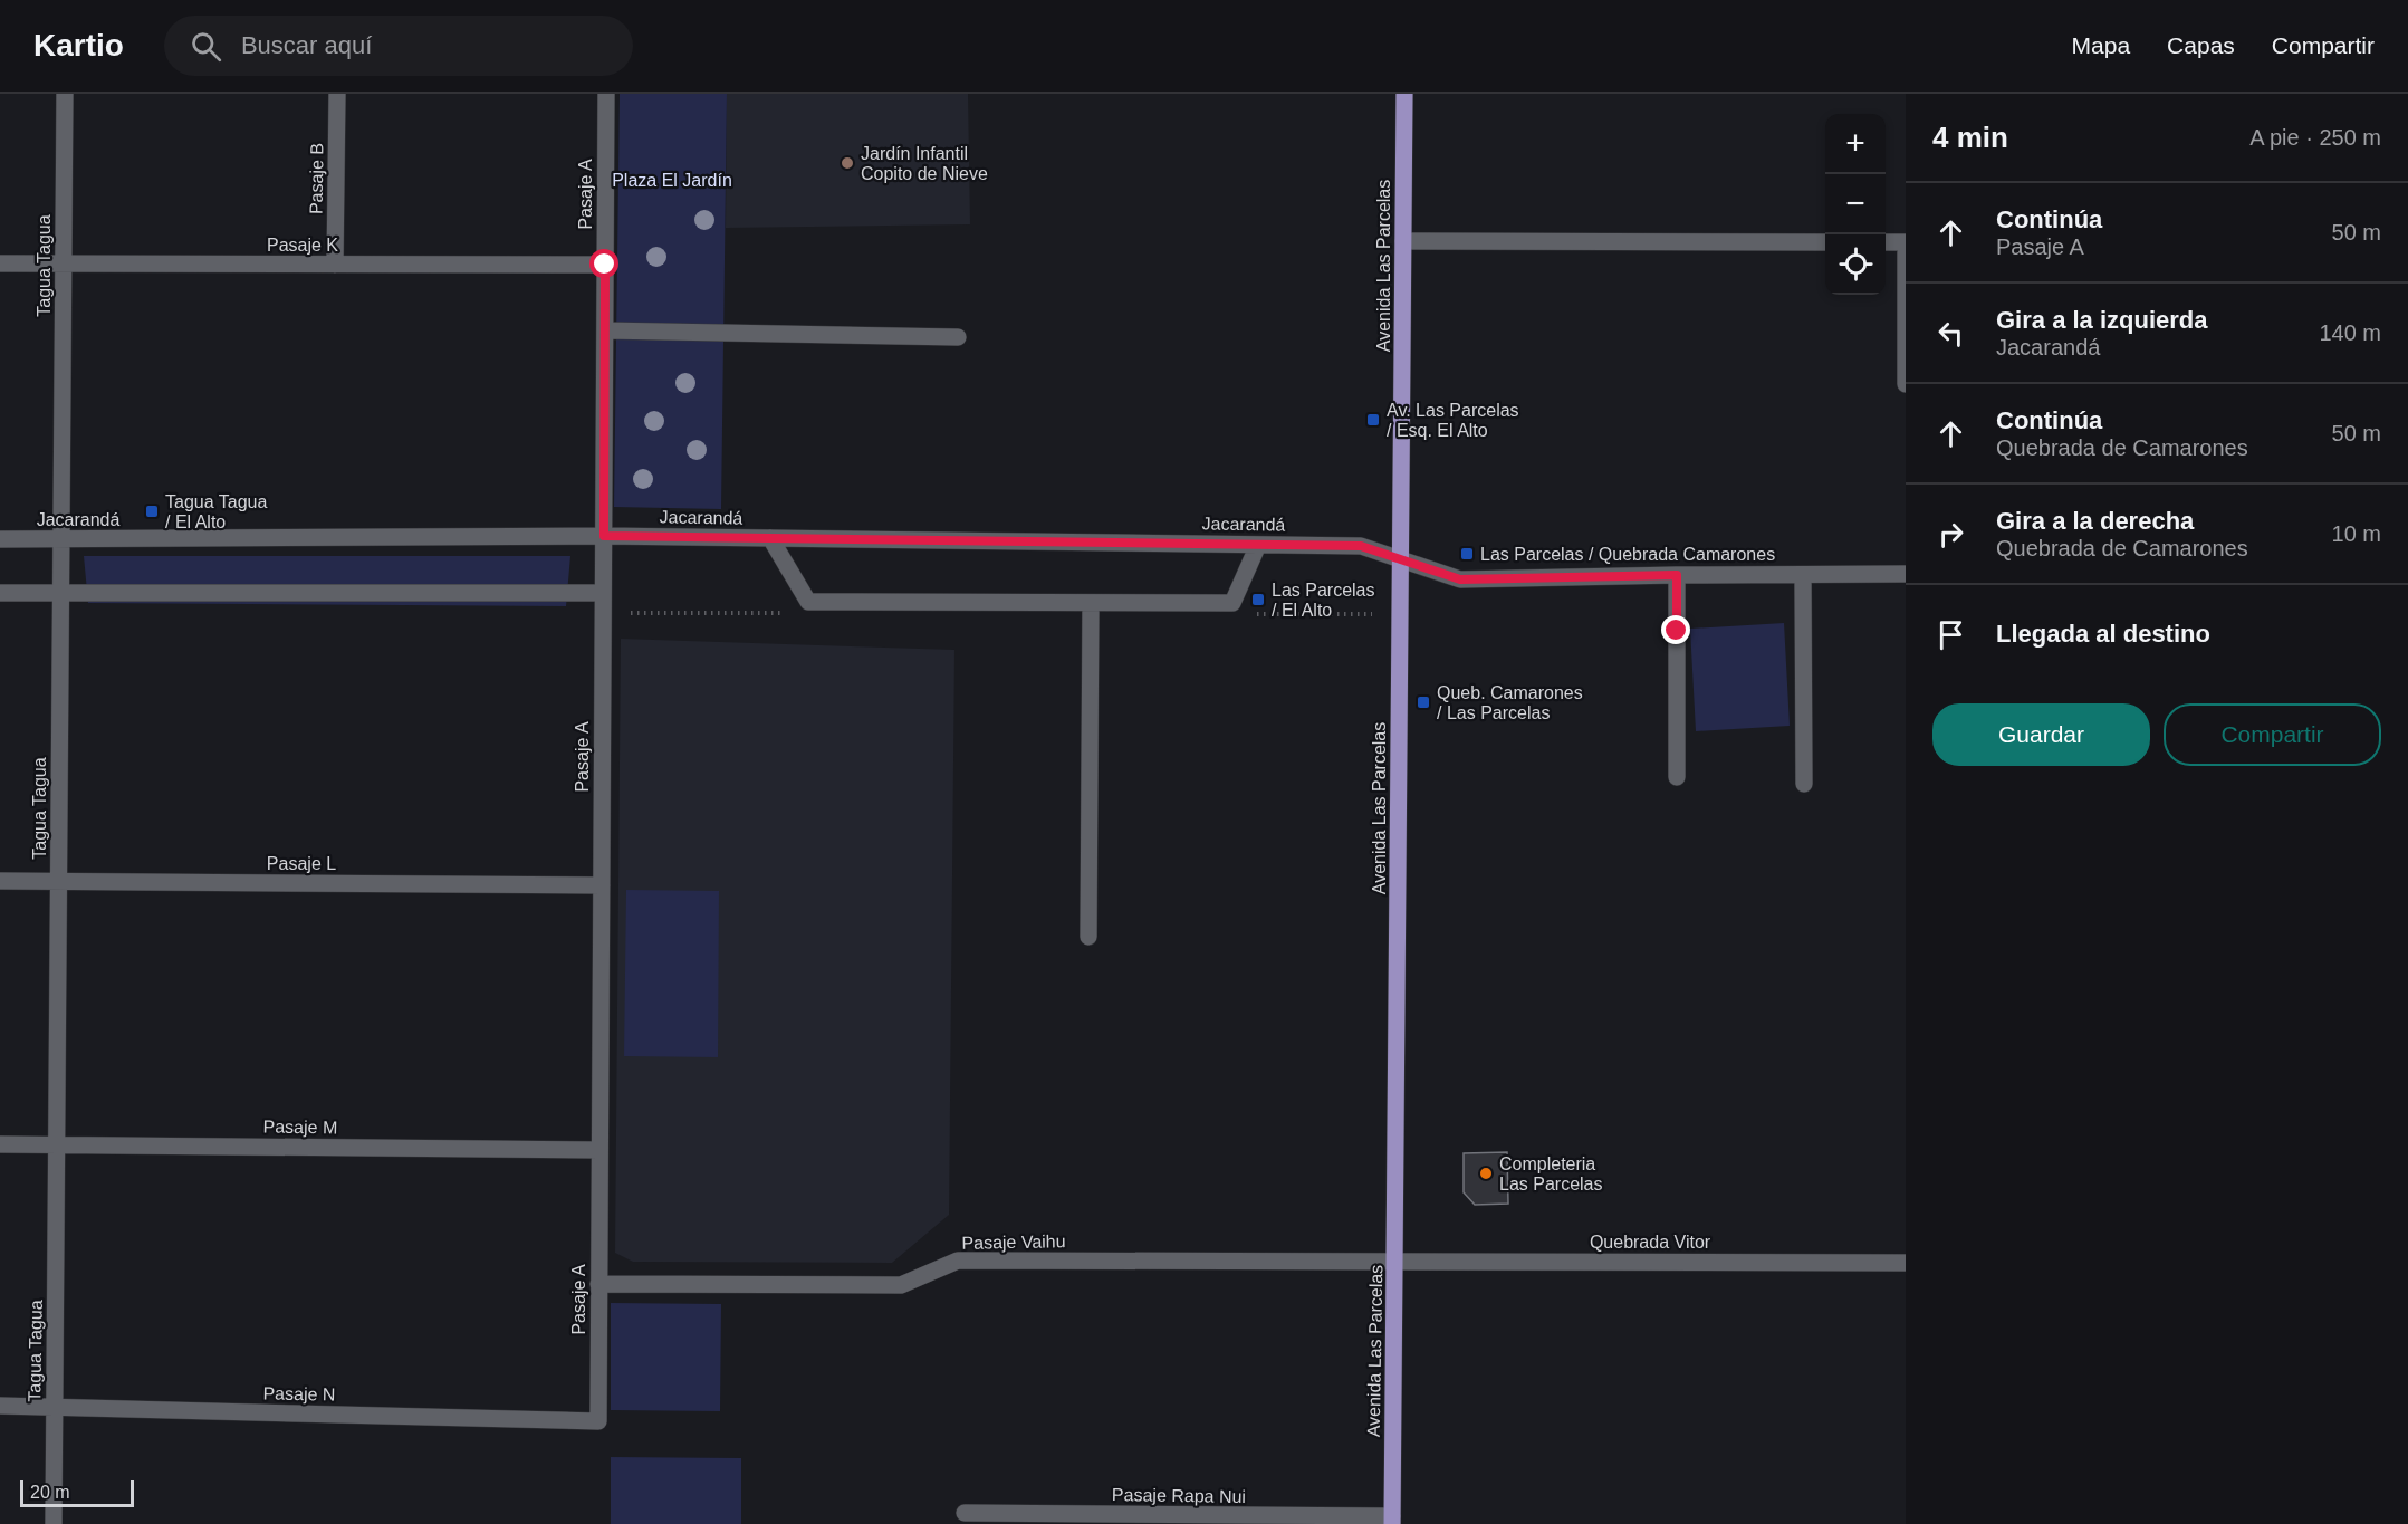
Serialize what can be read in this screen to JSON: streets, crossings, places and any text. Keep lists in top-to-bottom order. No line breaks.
{"streets":{"main road":["Avenida Las Parcelas"],"street":["Pasaje B","Pasaje A","Pasaje K","Tagua Tagua","Jacarandá","Pasaje L","Pasaje M","Pasaje Vaihu","Quebrada Vitor","Pasaje N","Pasaje Rapa Nui"]},"crossings":[["Pasaje B","Pasaje K"],["Pasaje A","Pasaje K"],["Pasaje A","Jacarandá"],["Pasaje A","Pasaje L"],["Pasaje A","Pasaje M"],["Pasaje A","Pasaje Vaihu"],["Pasaje A","Pasaje N"],["Pasaje K","Tagua Tagua"],["Tagua Tagua","Jacarandá"],["Tagua Tagua","Pasaje L"],["Tagua Tagua","Pasaje M"],["Tagua Tagua","Pasaje N"],["Avenida Las Parcelas","Jacarandá"],["Avenida Las Parcelas","Pasaje Vaihu"],["Avenida Las Parcelas","Quebrada Vitor"],["Avenida Las Parcelas","Pasaje Rapa Nui"],["Pasaje Vaihu","Quebrada Vitor"]],"parks":["Plaza El Jardín"],"places":{"other":["Jardín Infantil Copito de Nieve","Completeria Las Parcelas"],"transit":["Av. Las Parcelas / Esq. El Alto","Tagua Tagua / El Alto","Las Parcelas / Quebrada Camarones","Las Parcelas / El Alto","Queb. Camarones / Las Parcelas"]},"scale_bar":"20 m","page":{"header":"Kartio","search":"Buscar aquí","nav":["Mapa","Capas","Compartir"],"heading":["4 min","A pie · 250 m"],"map_buttons":["+","−"],"list":[["Continúa","Pasaje A","50 m"],["Gira a la izquierda","Jacarandá","140 m"],["Continúa","Quebrada de Camarones","50 m"],["Gira a la derecha","Quebrada de Camarones","10 m"],"Llegada al destino"],"buttons":["Guardar","Compartir"],"scale":"20 m"}}
